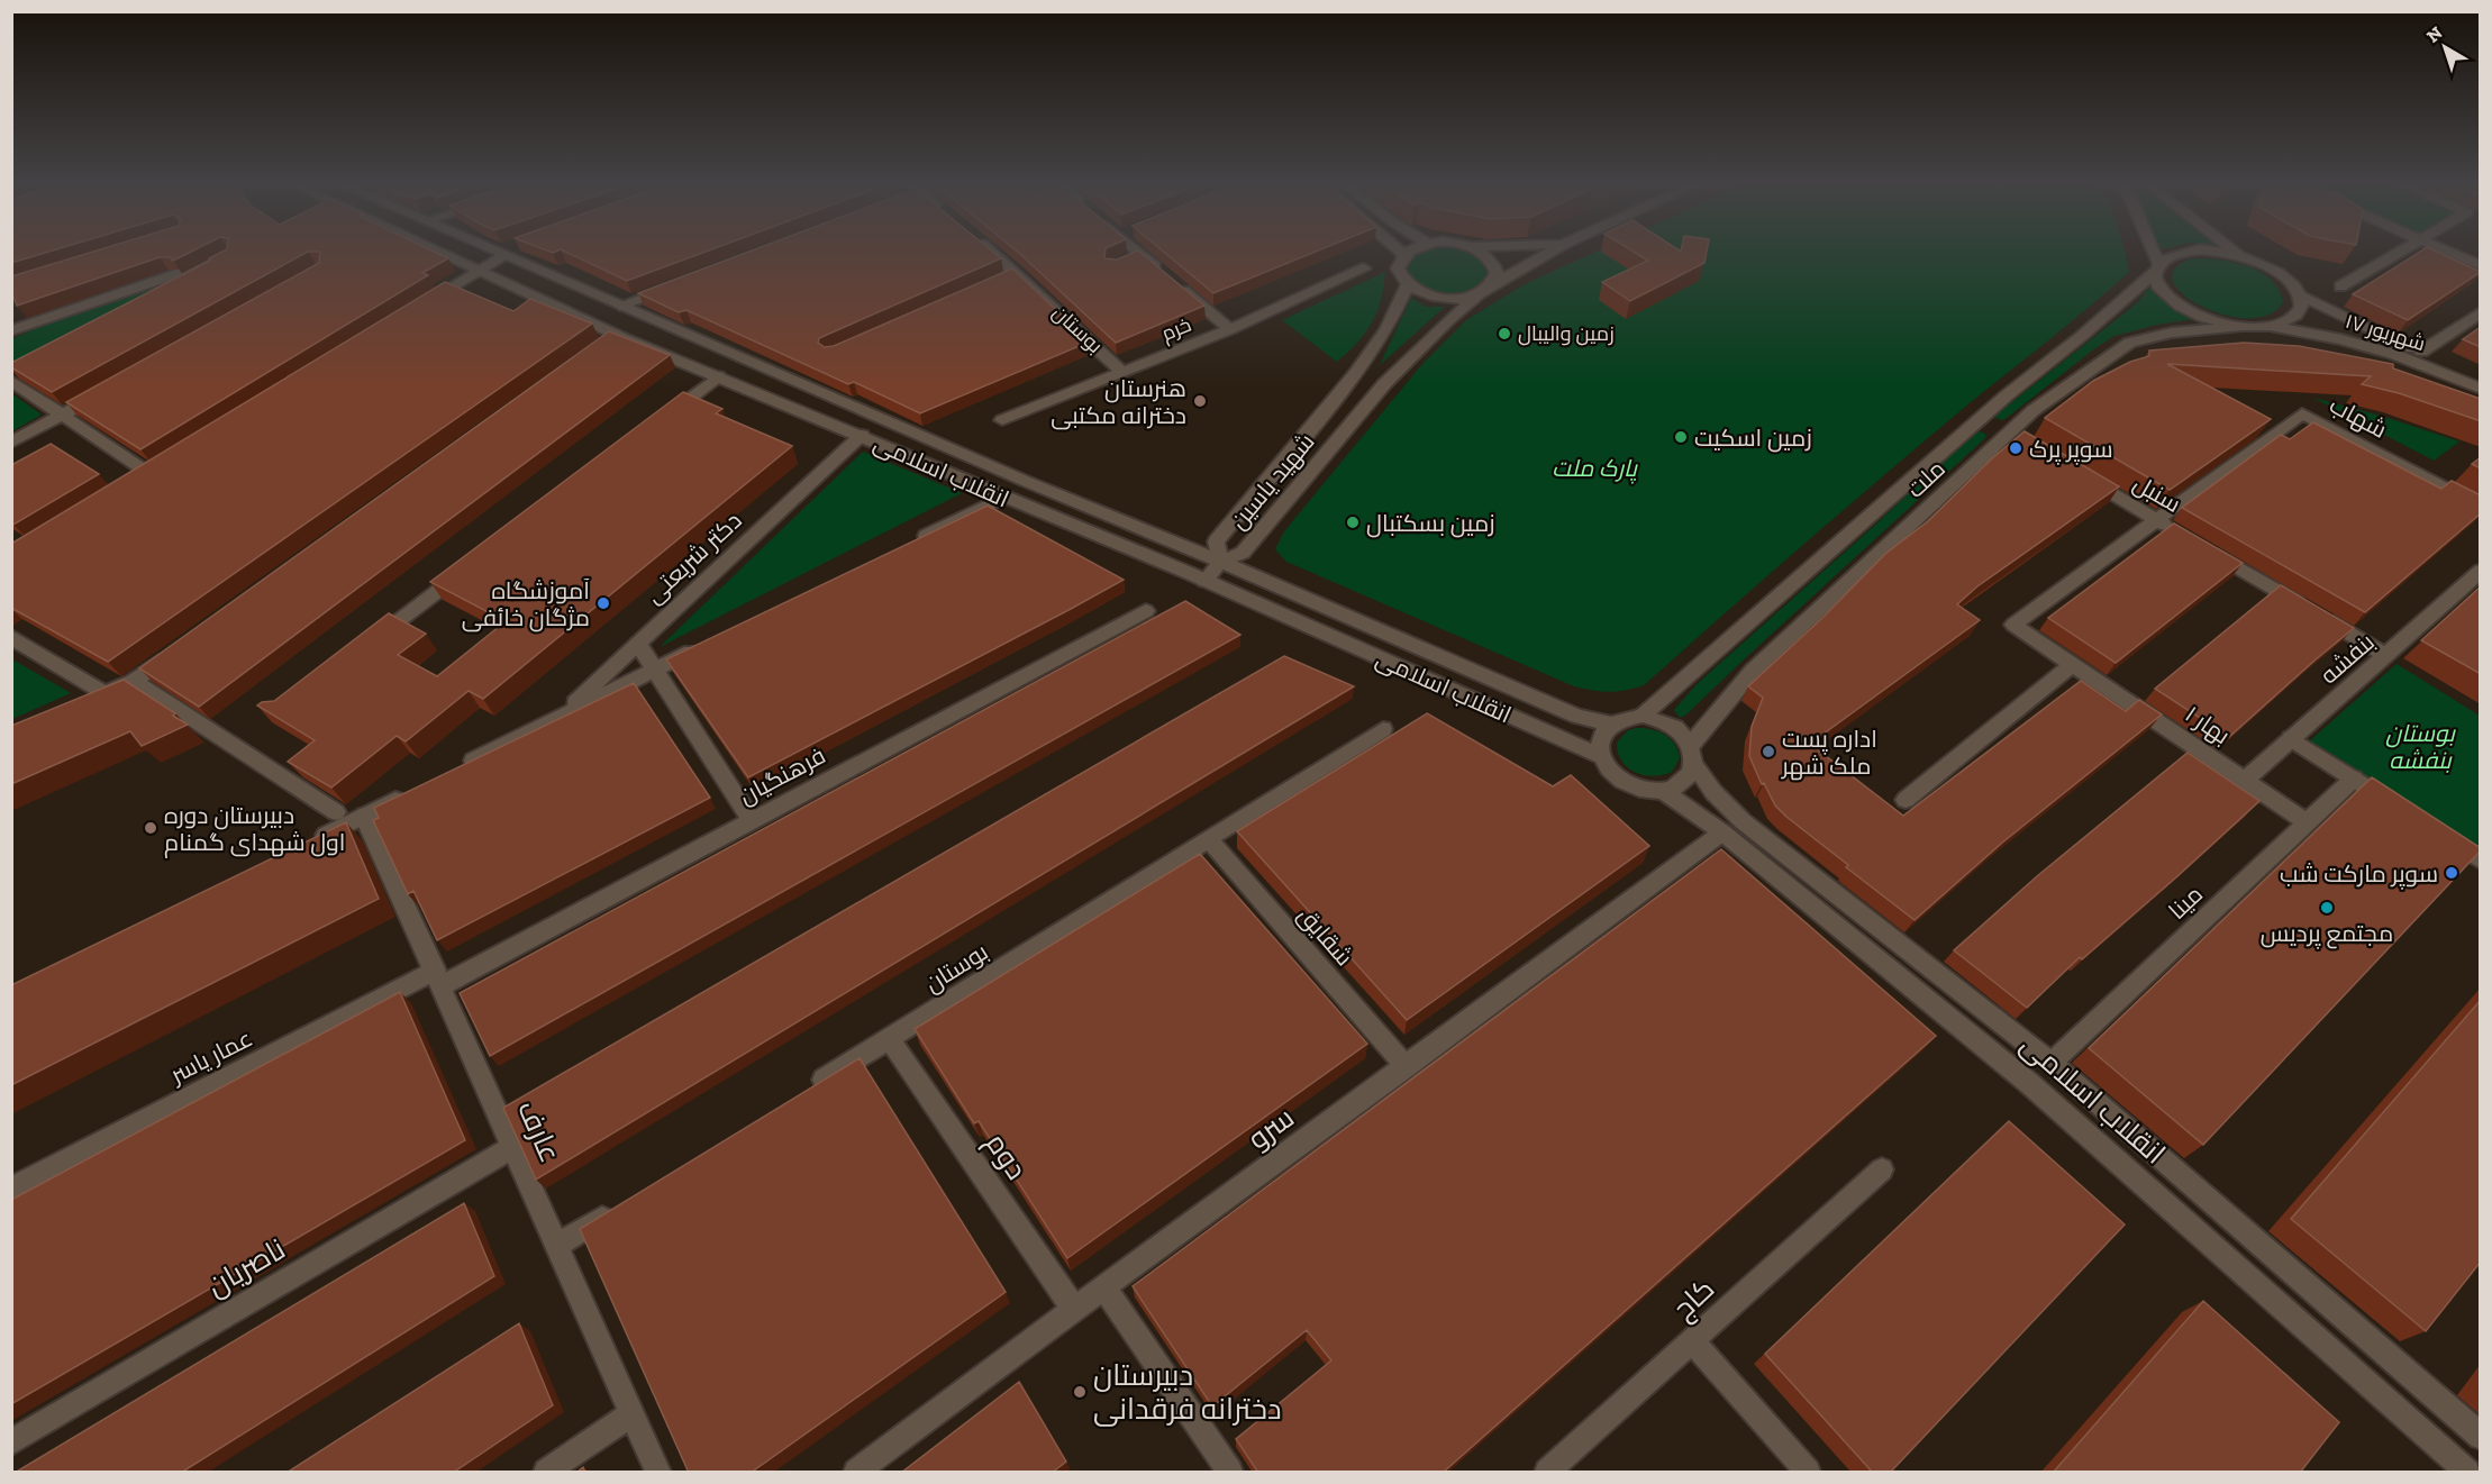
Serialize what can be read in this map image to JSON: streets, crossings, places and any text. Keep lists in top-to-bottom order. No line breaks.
{"streets":{"street":["بوستان","خرم","۱۷ شهریور","شهاب","انقلاب اسلامی","ملت","شهید یاسین","سنبل","دکتر شریعتی","بنفشه","بهار ۱","فرهنگیان","مینا","شقایق","عمار یاسر","سرو","عارف","دوم","ناصریان","کاج"]},"crossings":[["بوستان","خرم"],["بوستان","شقایق"],["بوستان","دوم"],["۱۷ شهریور","ملت"],["شهاب","سنبل"],["شهاب","بهار ۱"],["انقلاب اسلامی","ملت"],["انقلاب اسلامی","شهید یاسین"],["انقلاب اسلامی","دکتر شریعتی"],["انقلاب اسلامی","مینا"],["انقلاب اسلامی","سرو"],["سنبل","بهار ۱"],["بنفشه","بهار ۱"],["بهار ۱","مینا"],["فرهنگیان","عمار یاسر"],["فرهنگیان","عارف"],["شقایق","سرو"],["عمار یاسر","عارف"],["سرو","دوم"],["عارف","ناصریان"]],"parks":["پارک ملت","بوستان بنفشه"],"places":["زمین والیبال","هنرستان دخترانه مکتبی","زمین اسکیت","سوپر پرک","زمین بسکتبال","آموزشگاه مژگان خائفی","اداره پست ملک شهر","دبیرستان دوره اول شهدای گمنام","سوپر مارکت شب","مجتمع پردیس","دبیرستان دخترانه فرقدانی"],"north":"top left"}
